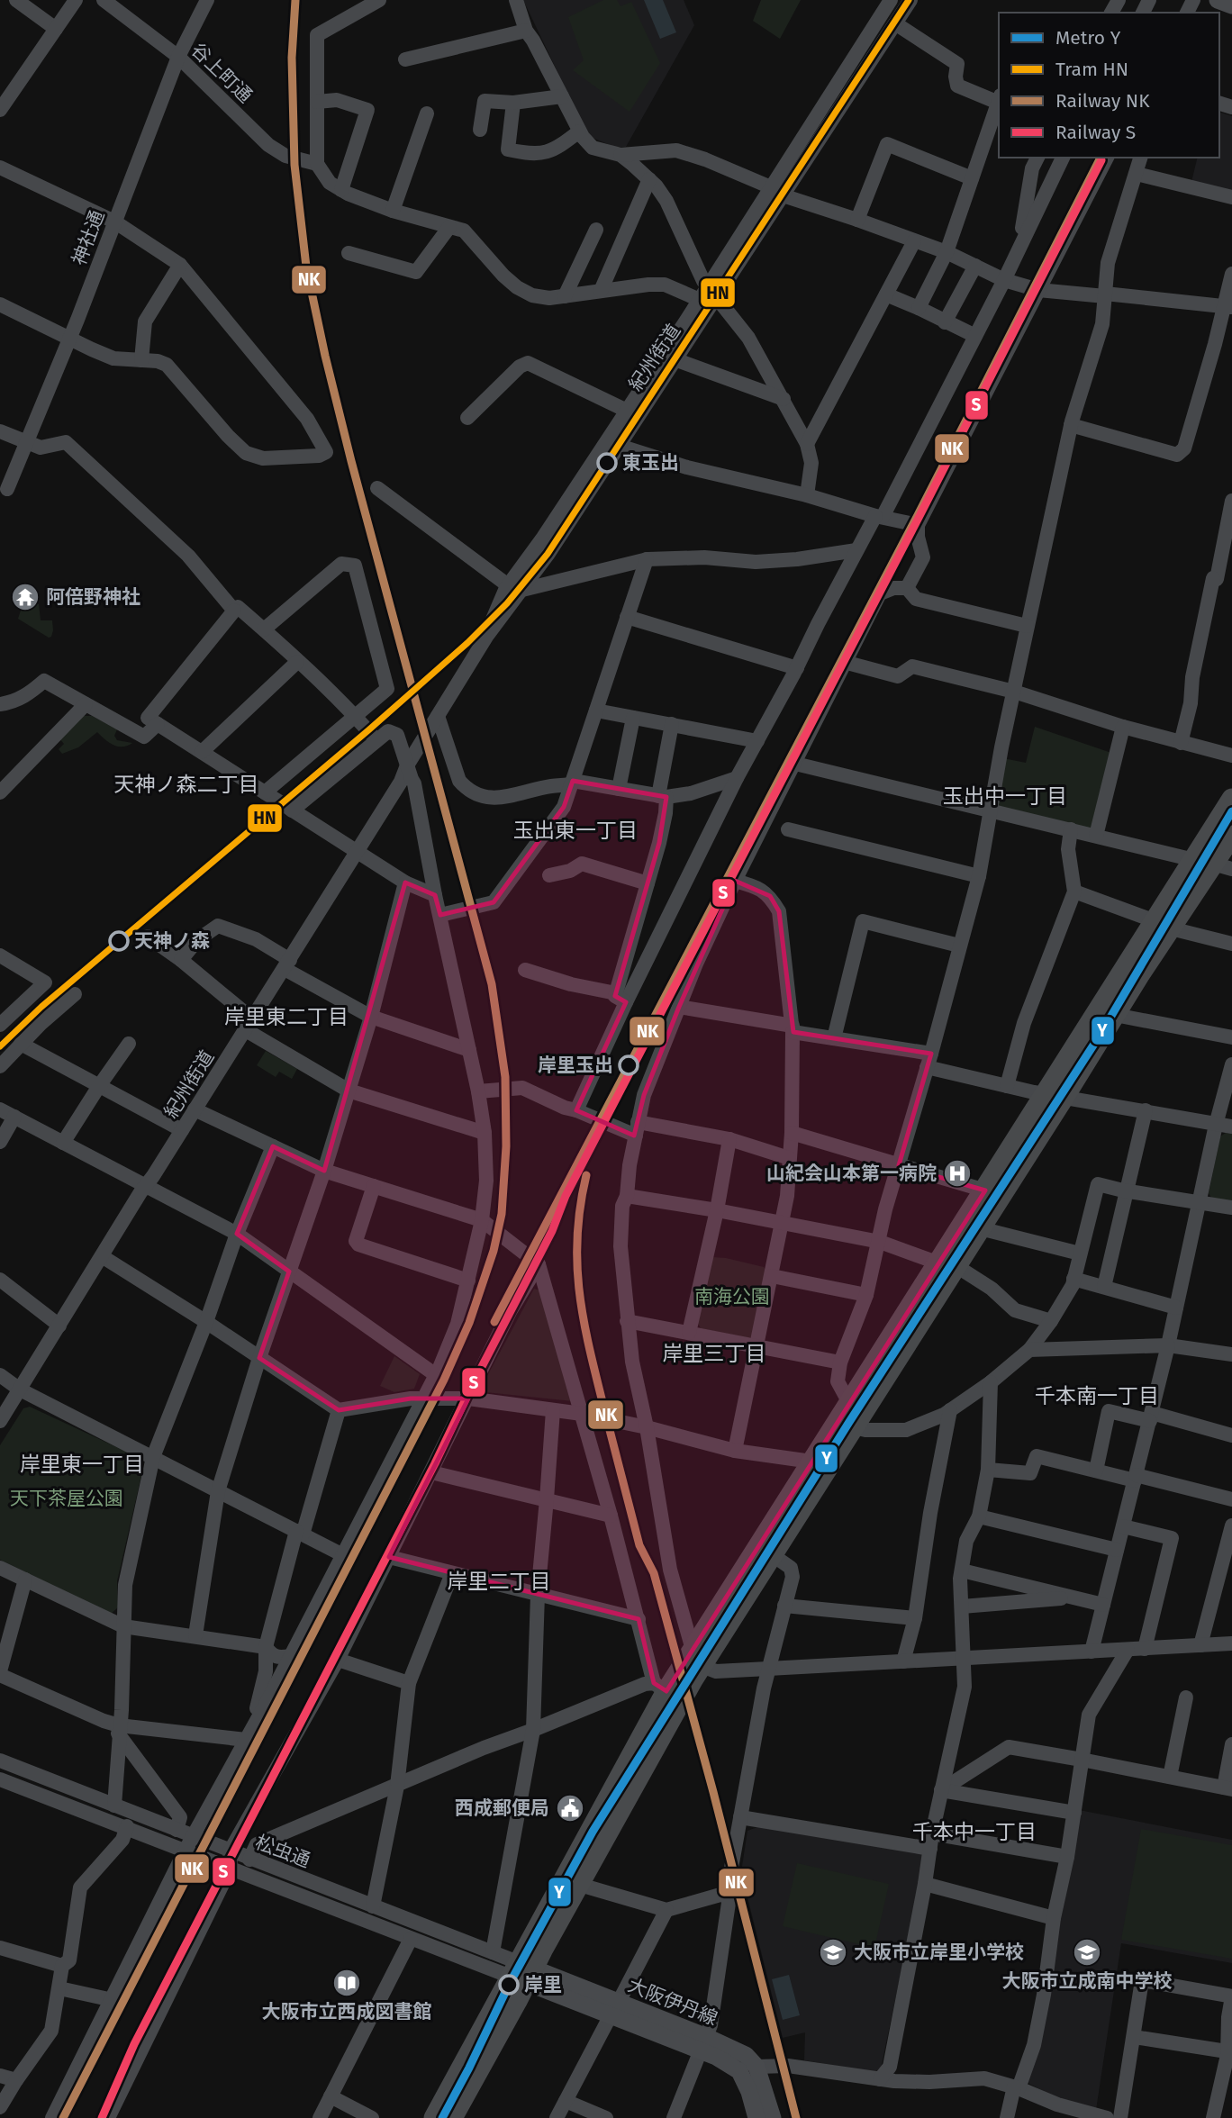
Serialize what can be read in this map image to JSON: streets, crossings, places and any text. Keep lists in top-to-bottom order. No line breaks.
{"streets":{"main road":["大阪伊丹線"],"street":["谷上町通","神社通","紀州街道","松虫通"]},"crossings":[["谷上町通","神社通"],["松虫通","大阪伊丹線"]],"districts":["天神ノ森二丁目","玉出中一丁目","玉出東一丁目","岸里東二丁目","岸里三丁目","千本南一丁目","岸里東一丁目","岸里二丁目","千本中一丁目"],"parks":["南海公園","天下茶屋公園"],"places":{"other":["東玉出","天神ノ森","岸里玉出","岸里"],"temple":["阿倍野神社"],"hospital":["山紀会山本第一病院"],"public building":["西成郵便局"],"school or university":["大阪市立岸里小学校","大阪市立成南中学校"],"library":["大阪市立西成図書館"]},"lines":["tram line HN","rail line NK","rail line S","metro line Y"],"legend":["Metro Y","Tram HN","Railway NK","Railway S"]}
